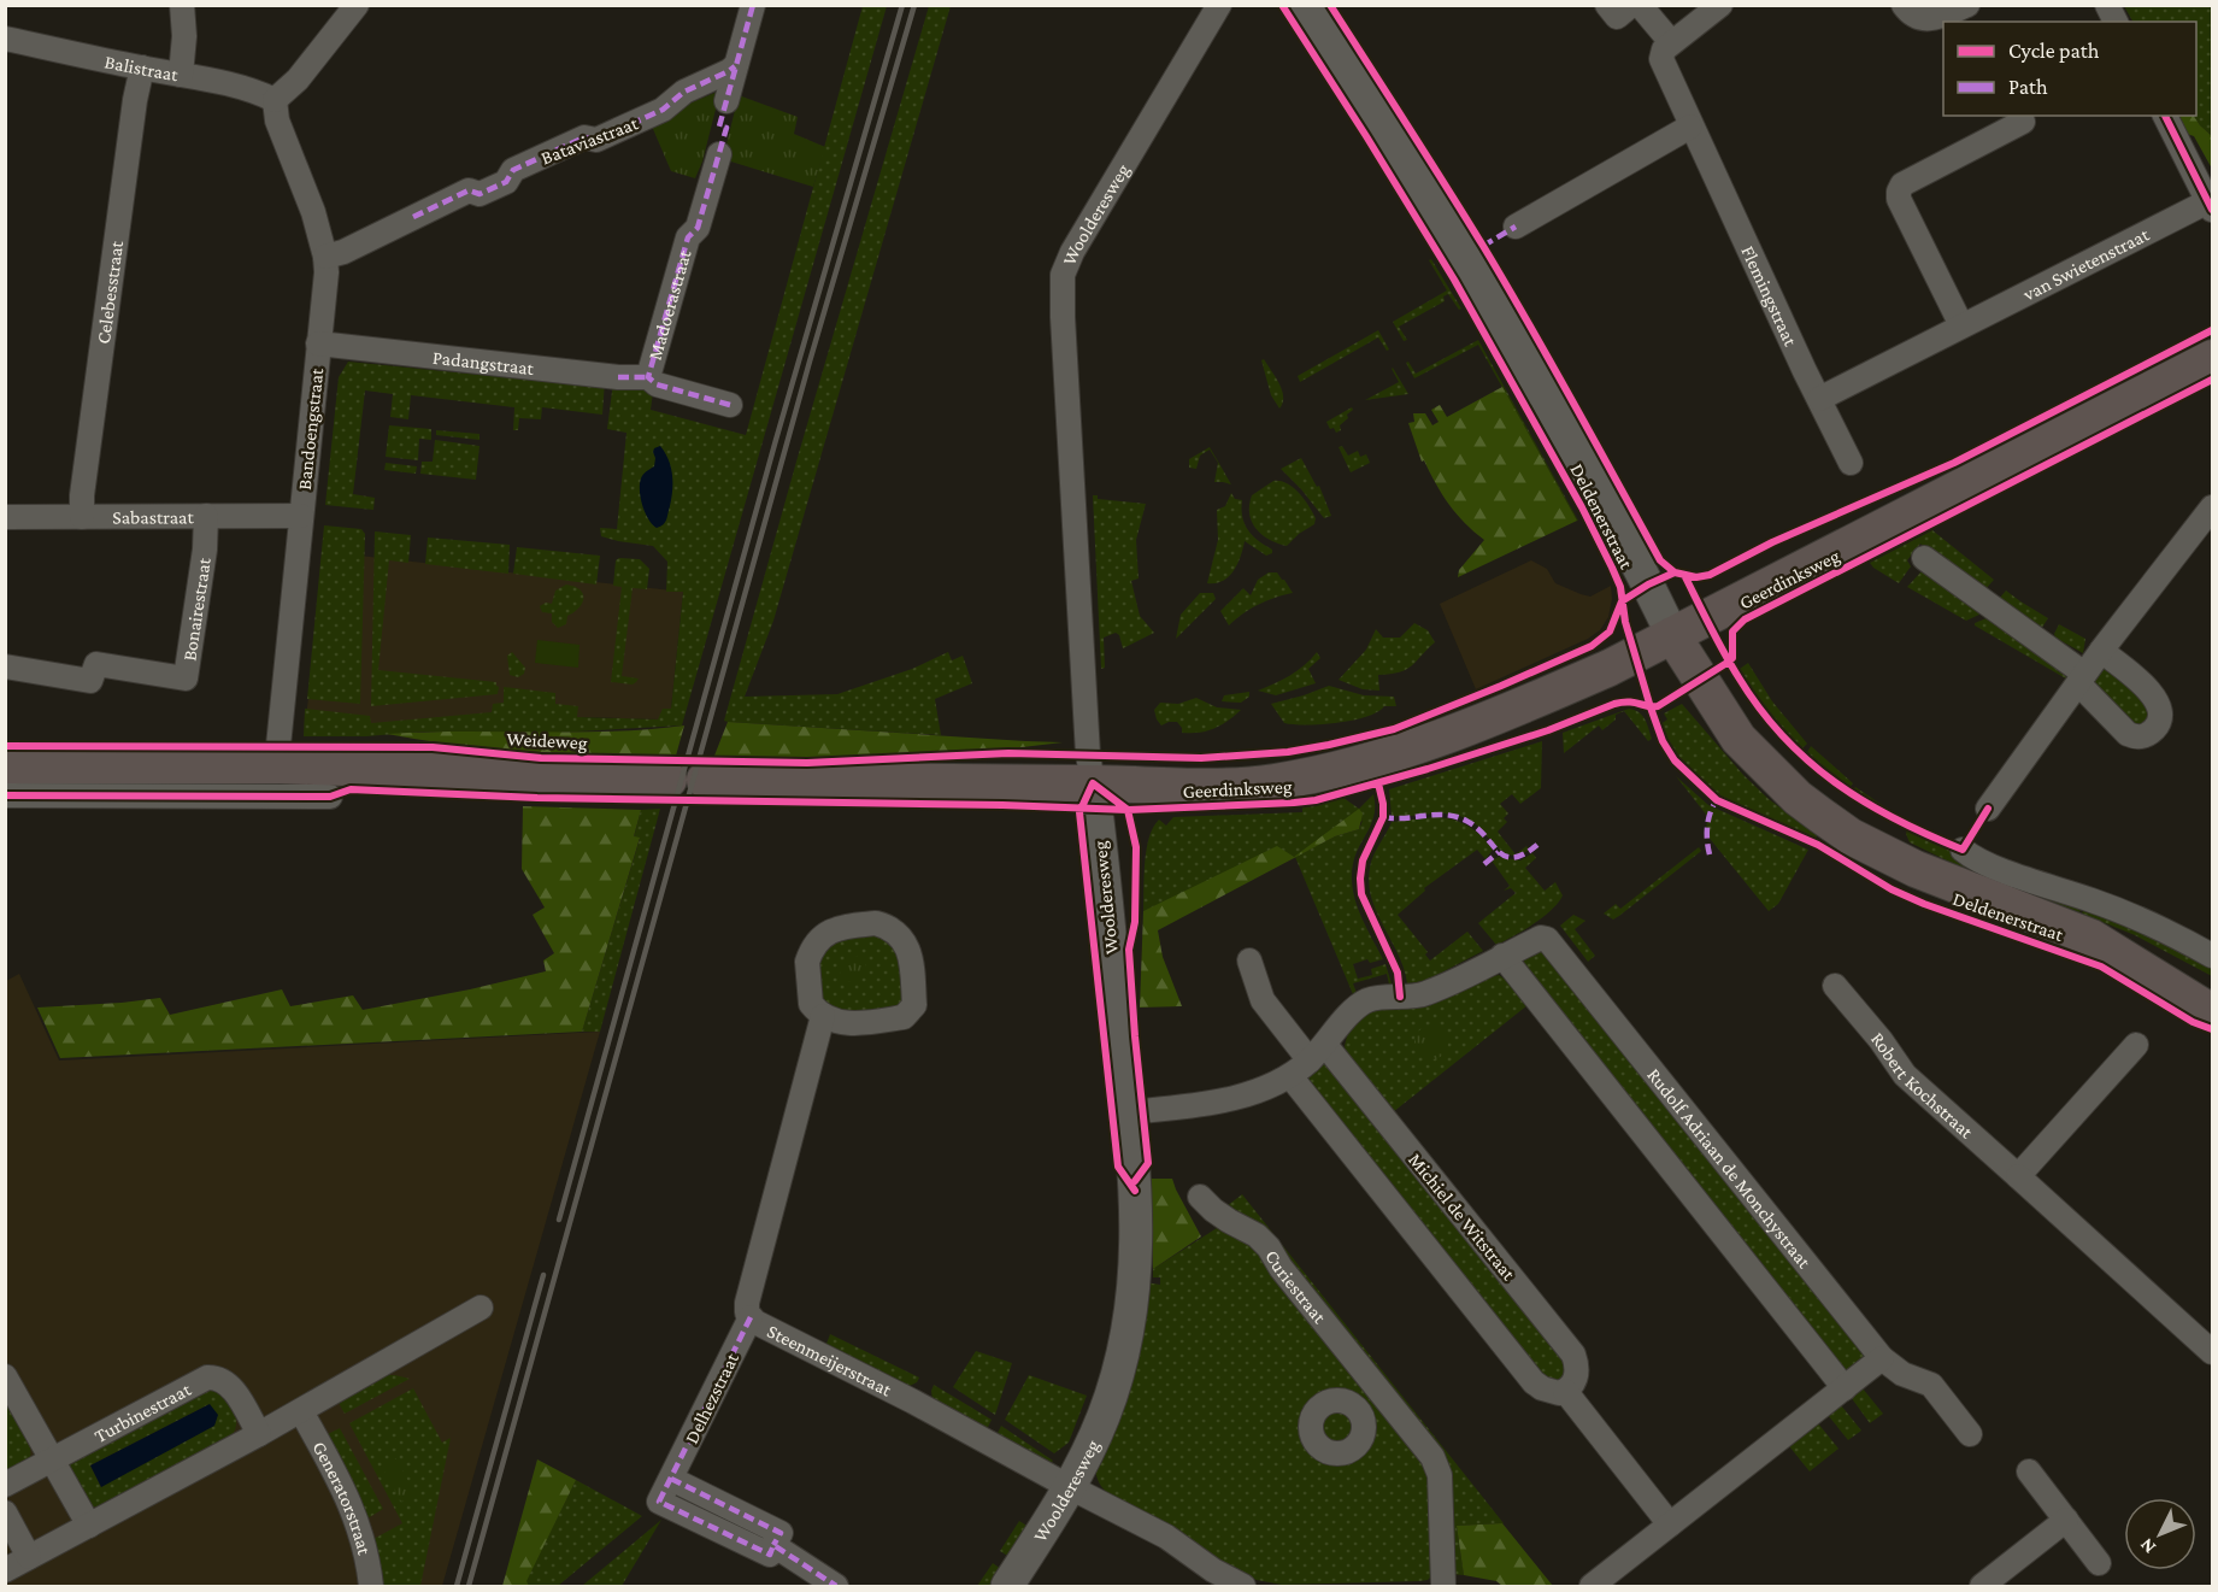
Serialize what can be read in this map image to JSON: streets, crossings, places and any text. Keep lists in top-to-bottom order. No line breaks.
{"streets":{"main road":["Deldenerstraat","Geerdinksweg","Weideweg"],"street":["Balistraat","Bataviastraat","Woolderesweg","van Swietenstraat","Celebesstraat","Flemingstraat","Madoerastraat","Padangstraat","Bandoengstraat","Sabastraat","Bonairestraat","Robert Kochstraat","Rudolf Adriaan de Monchystraat","Michiel de Witstraat","Curiestraat","Steenmeijerstraat","Delhezstraat","Turbinestraat","Generatorstraat"]},"crossings":[["Balistraat","Celebesstraat"],["Balistraat","Bandoengstraat"],["Bataviastraat","Bandoengstraat"],["Woolderesweg","Geerdinksweg"],["Woolderesweg","Steenmeijerstraat"],["van Swietenstraat","Flemingstraat"],["Celebesstraat","Sabastraat"],["Madoerastraat","Padangstraat"],["Padangstraat","Bandoengstraat"],["Bandoengstraat","Sabastraat"],["Bandoengstraat","Weideweg"],["Deldenerstraat","Geerdinksweg"],["Sabastraat","Bonairestraat"],["Steenmeijerstraat","Delhezstraat"]],"legend":["Cycle path","Path"],"north":"bottom left"}
